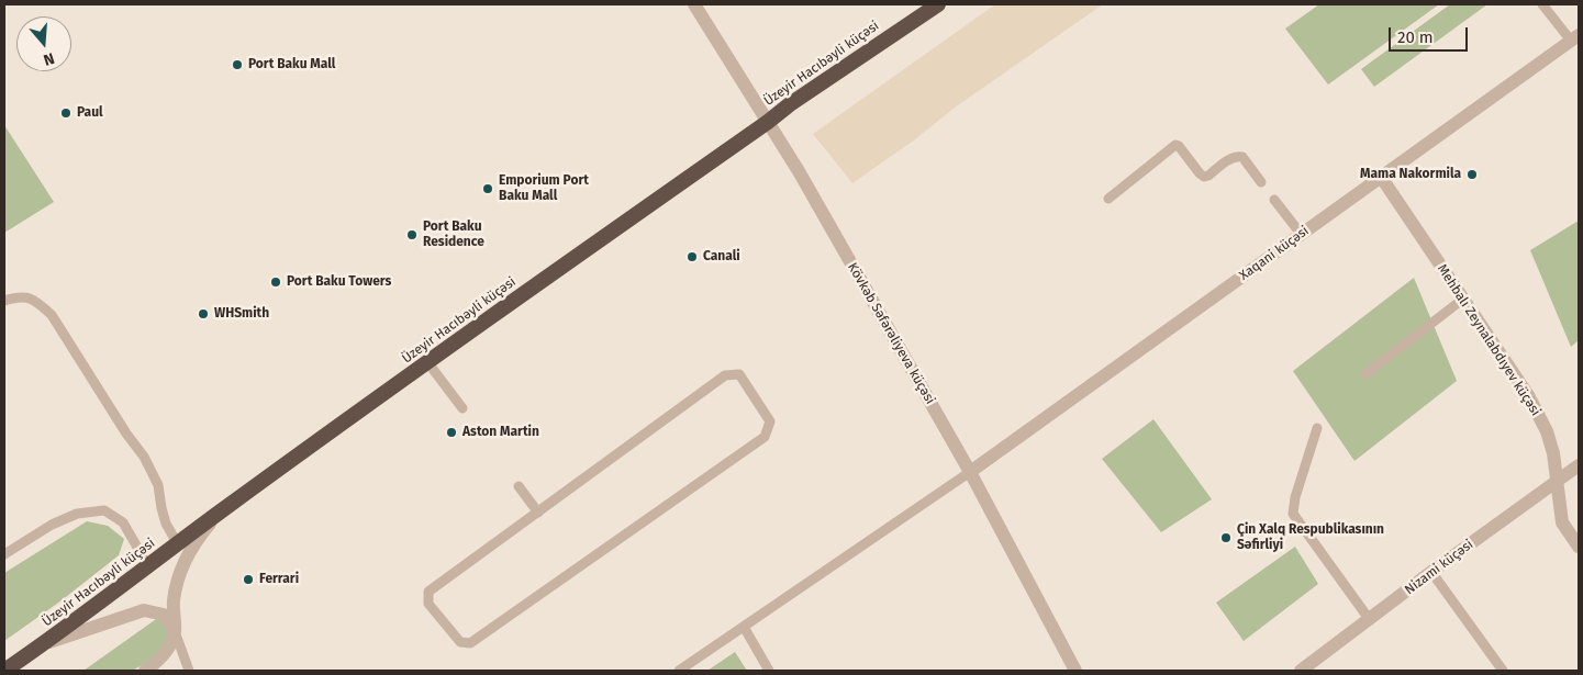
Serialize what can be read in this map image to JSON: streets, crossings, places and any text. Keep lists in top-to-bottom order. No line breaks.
{"streets":{"highway":["Üzeyir Hacıbəyli küçəsi"],"street":["Xaqani küçəsi","Kövkəb Səfərəliyeva küçəsi","Mehbalı Zeynalabdıyev küçəsi","Nizami küçəsi"]},"crossings":[["Üzeyir Hacıbəyli küçəsi","Kövkəb Səfərəliyeva küçəsi"],["Xaqani küçəsi","Kövkəb Səfərəliyeva küçəsi"],["Xaqani küçəsi","Mehbalı Zeynalabdıyev küçəsi"],["Mehbalı Zeynalabdıyev küçəsi","Nizami küçəsi"]],"places":["Port Baku Mall","Paul","Mama Nakormila","Emporium Port Baku Mall","Port Baku Residence","Canali","Port Baku Towers","WHSmith","Aston Martin","Çin Xalq Respublikasının Səfirliyi","Ferrari"],"scale_bar":"20 m","north":"bottom"}
